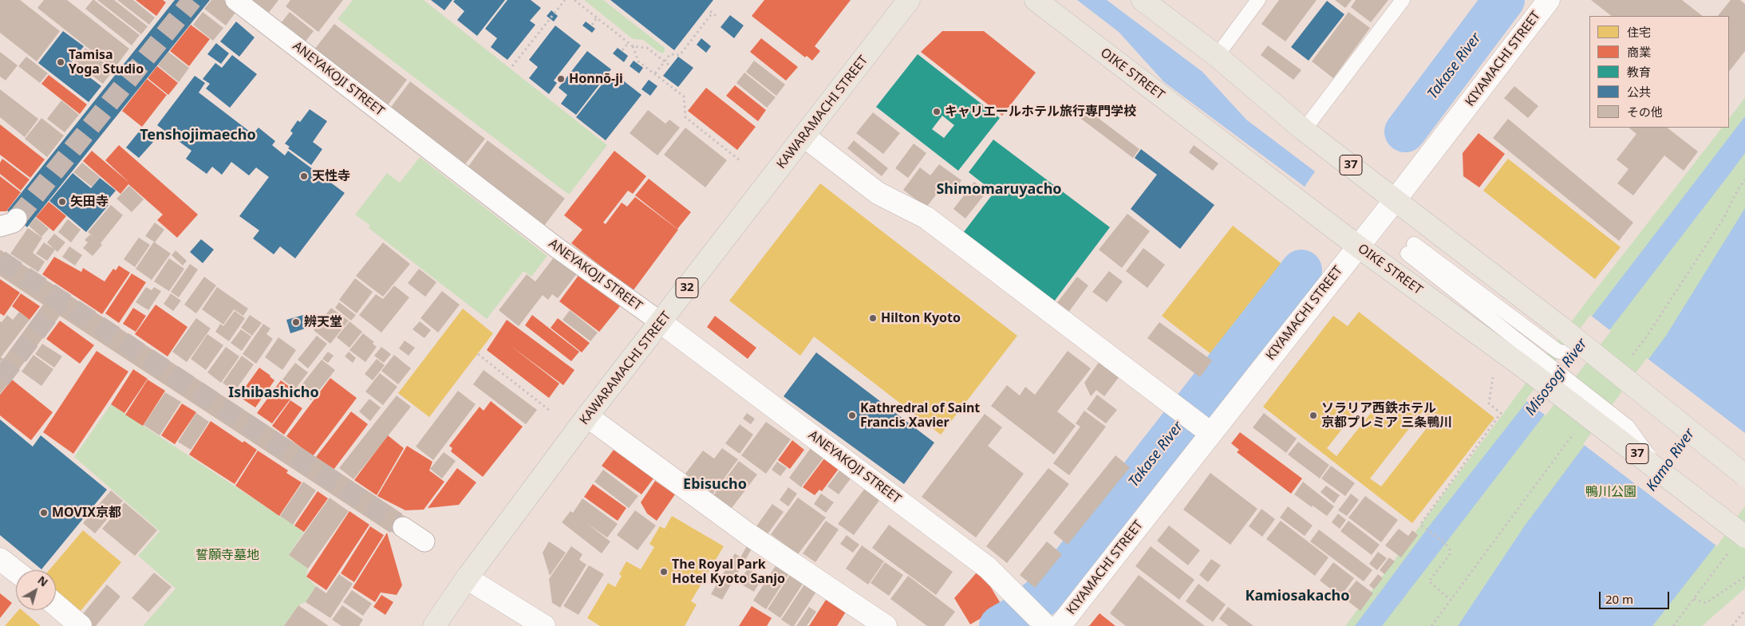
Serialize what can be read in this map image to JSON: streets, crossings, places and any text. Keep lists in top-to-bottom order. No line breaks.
{"streets":{"main road":["OIKE STREET","KAWARAMACHI STREET","37","32"],"street":["KIYAMACHI STREET","ANEYAKOJI STREET"]},"crossings":[["KIYAMACHI STREET","OIKE STREET"],["KIYAMACHI STREET","ANEYAKOJI STREET"],["KIYAMACHI STREET","37"],["ANEYAKOJI STREET","KAWARAMACHI STREET"]],"districts":["Tenshojimaecho","Shimomaruyacho","Ishibashicho","Ebisucho","Kamiosakacho"],"water":["Takase River","Misosogi River","Kamo River"],"parks":["鴨川公園","誓願寺墓地"],"places":["Tamisa Yoga Studio","Honnō-ji","キャリエールホテル旅行専門学校","天性寺","矢田寺","Hilton Kyoto","辨天堂","Kathredral of Saint Francis Xavier","ソラリア西鉄ホテル 京都プレミア 三条鴨川","MOVIX京都","The Royal Park Hotel Kyoto Sanjo"],"legend":["住宅","商業","教育","公共","その他"],"scale_bar":"20 m","north":"top right"}
